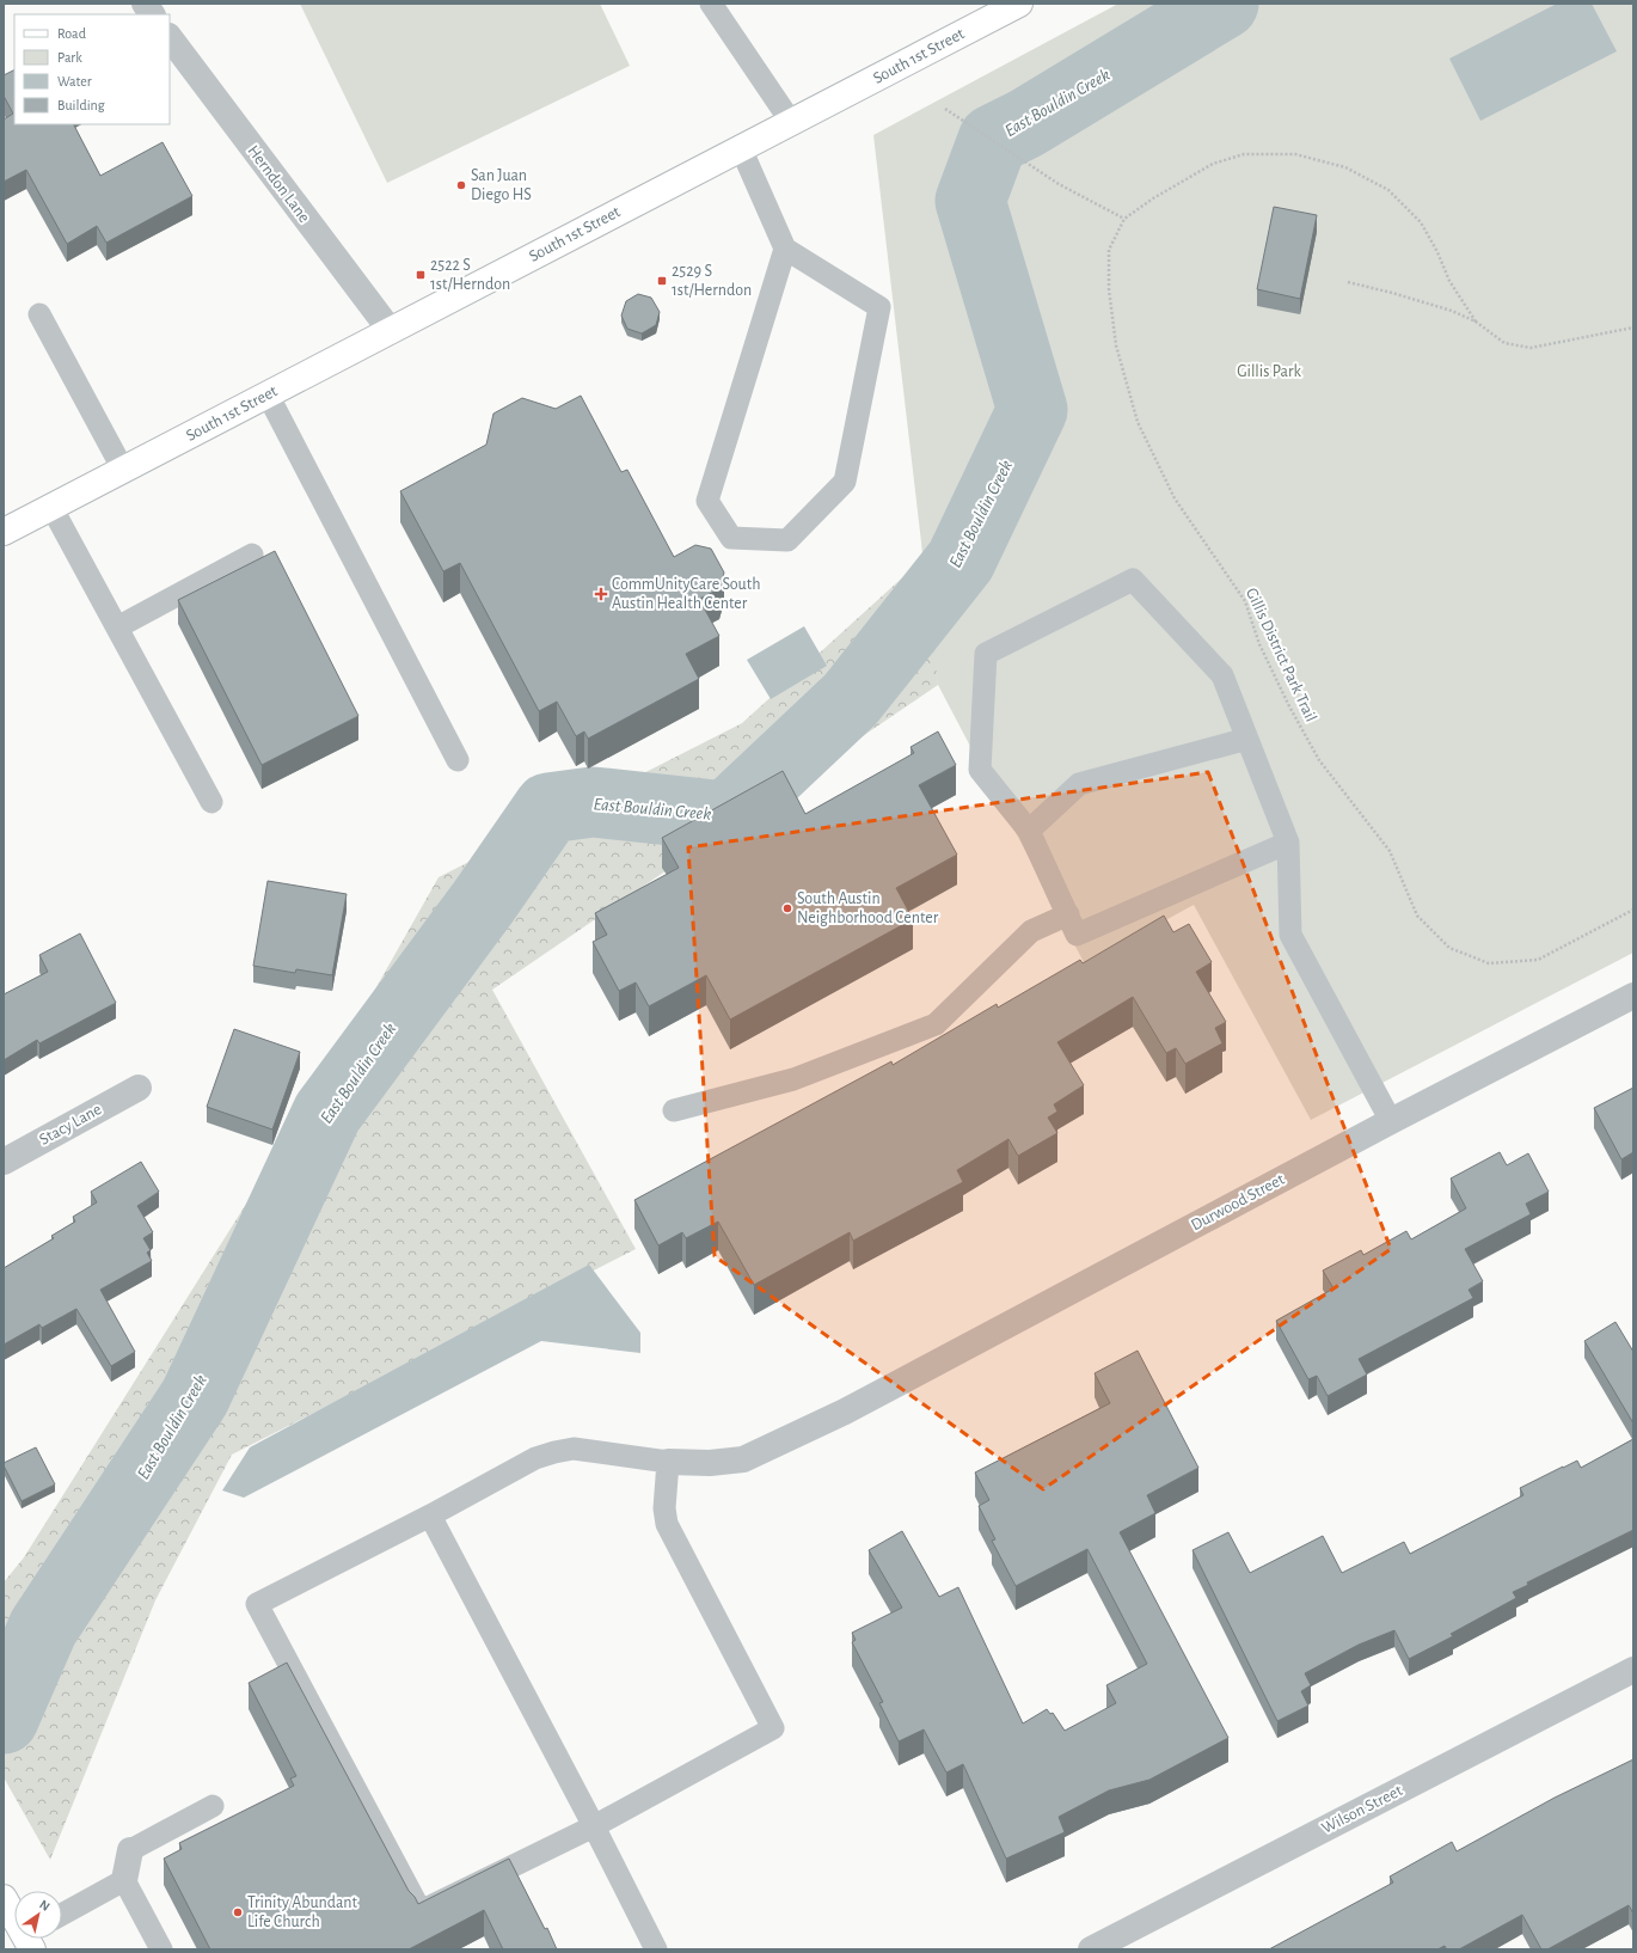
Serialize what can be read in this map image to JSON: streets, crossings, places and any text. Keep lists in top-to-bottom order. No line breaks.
{"streets":{"main road":["South 1st Street"],"street":["Herndon Lane","Stacy Lane","Durwood Street","Wilson Street"],"path":["Gillis District Park Trail"]},"crossings":[["South 1st Street","Herndon Lane"]],"water":["East Bouldin Creek"],"parks":["Gillis Park"],"places":{"other":["San Juan Diego HS","South Austin Neighborhood Center","Trinity Abundant Life Church"],"transit":["2522 S 1st/Herndon","2529 S 1st/Herndon"],"health":["CommUnityCare South Austin Health Center"]},"legend":["Road","Park","Water","Building"],"north":"top right"}
